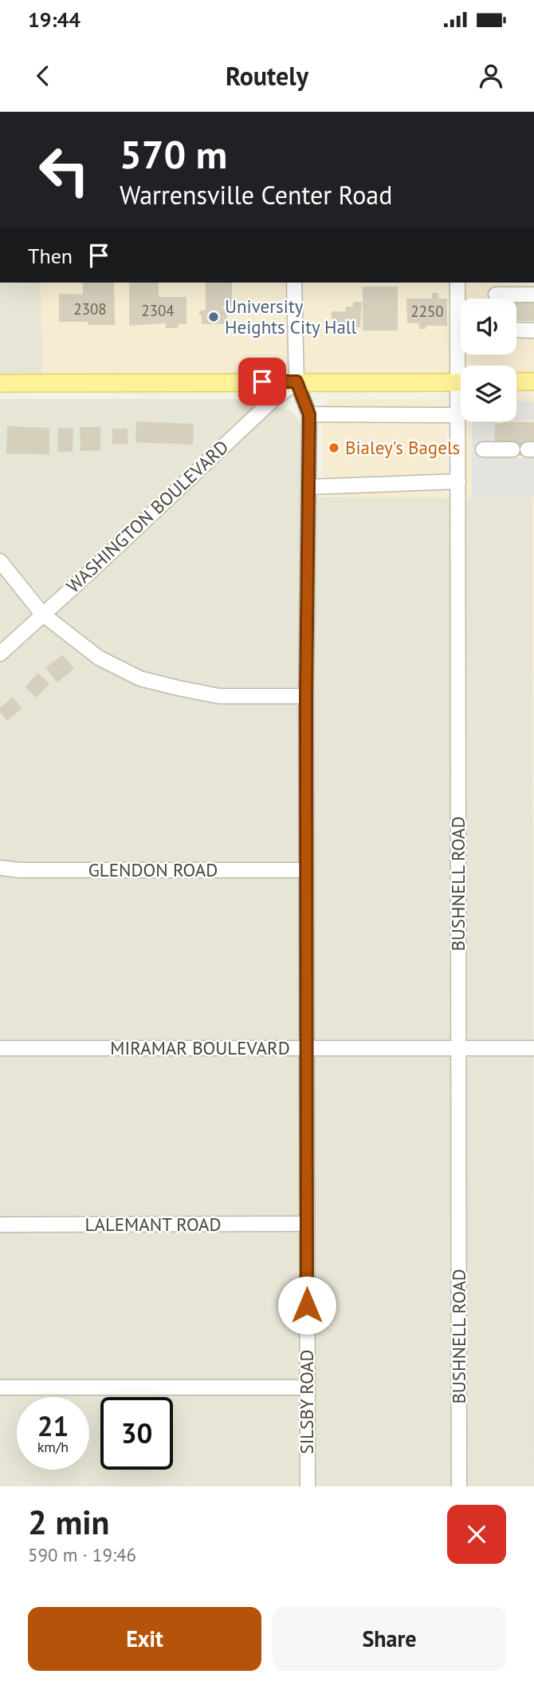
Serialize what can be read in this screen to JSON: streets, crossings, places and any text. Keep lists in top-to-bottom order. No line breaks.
{"streets":{"street":["WASHINGTON BOULEVARD","GLENDON ROAD","BUSHNELL ROAD","MIRAMAR BOULEVARD","LALEMANT ROAD","SILSBY ROAD"]},"crossings":[["WASHINGTON BOULEVARD","SILSBY ROAD"],["GLENDON ROAD","SILSBY ROAD"],["BUSHNELL ROAD","MIRAMAR BOULEVARD"],["MIRAMAR BOULEVARD","SILSBY ROAD"],["LALEMANT ROAD","SILSBY ROAD"]],"places":["University Heights City Hall","Bialey's Bagels"],"house_numbers":["2308","2304","2250"],"page":{"status":"19:44","header":"Routely","turn":["570 m","Warrensville Center Road"],"then":"Then","speed":"21 km/h","limit":"30","heading":["2 min","590 m · 19:46"],"buttons":["Exit","Share"]}}
